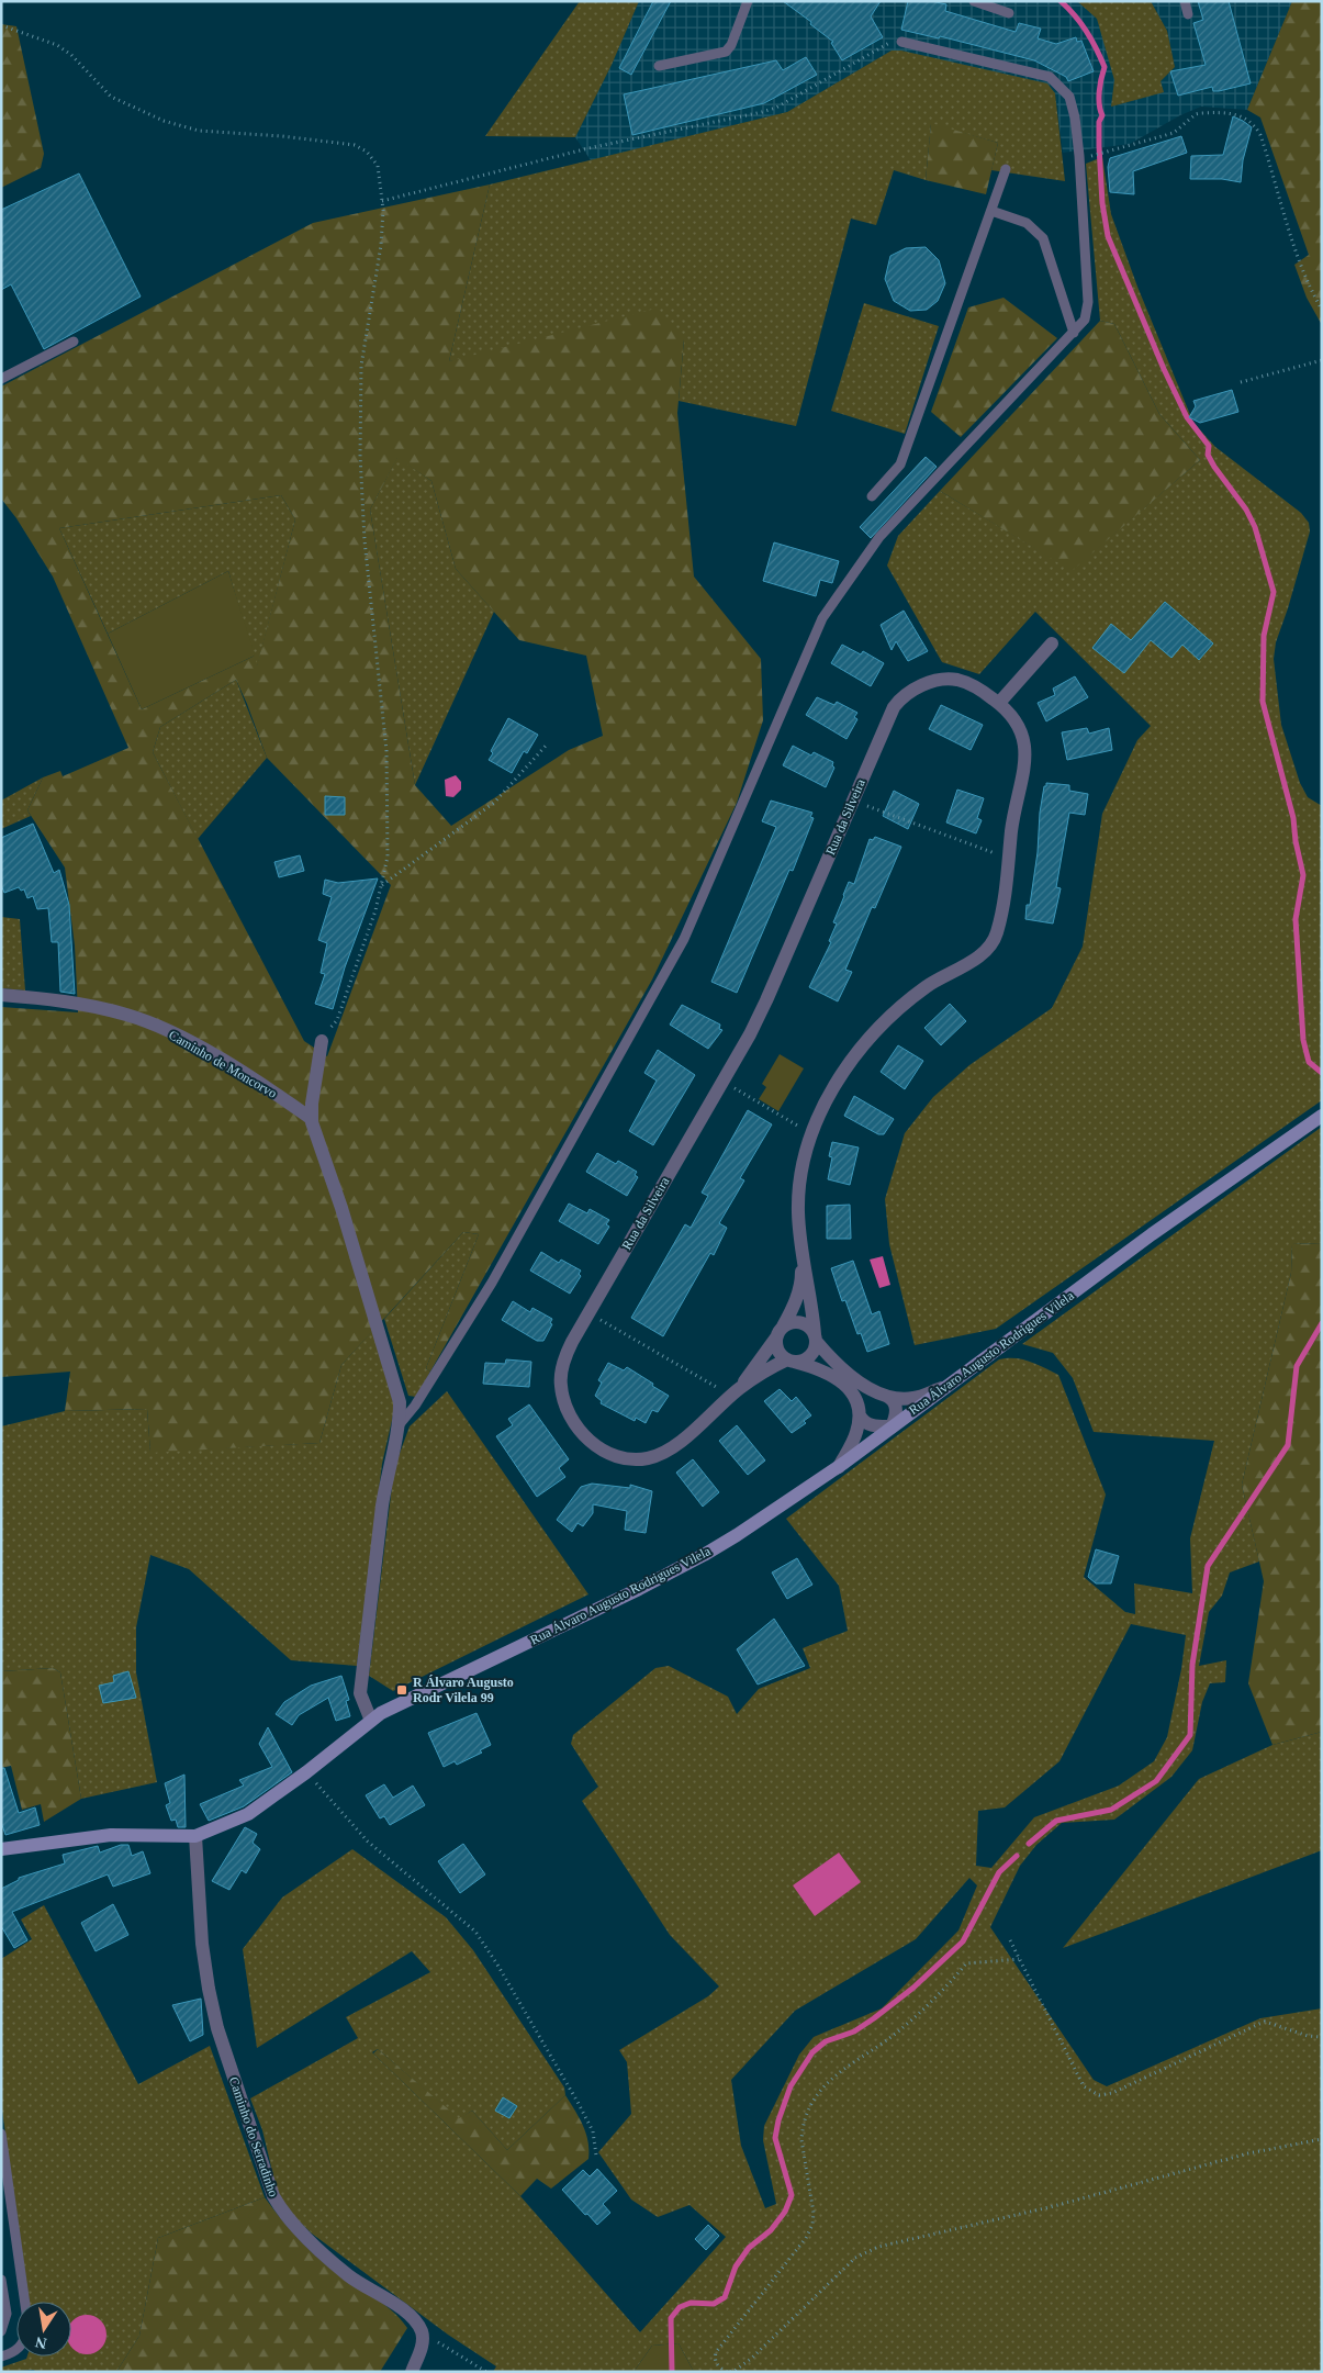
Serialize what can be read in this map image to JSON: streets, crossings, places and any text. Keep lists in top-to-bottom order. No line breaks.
{"streets":{"main road":["Rua Álvaro Augusto Rodrigues Vilela"],"street":["Rua da Silveira","Caminho de Moncorvo","Caminho do Serradinho"]},"crossings":[["Rua Álvaro Augusto Rodrigues Vilela","Caminho do Serradinho"]],"places":{"transit":["R Álvaro Augusto Rodr Vilela 99"]},"north":"bottom"}
